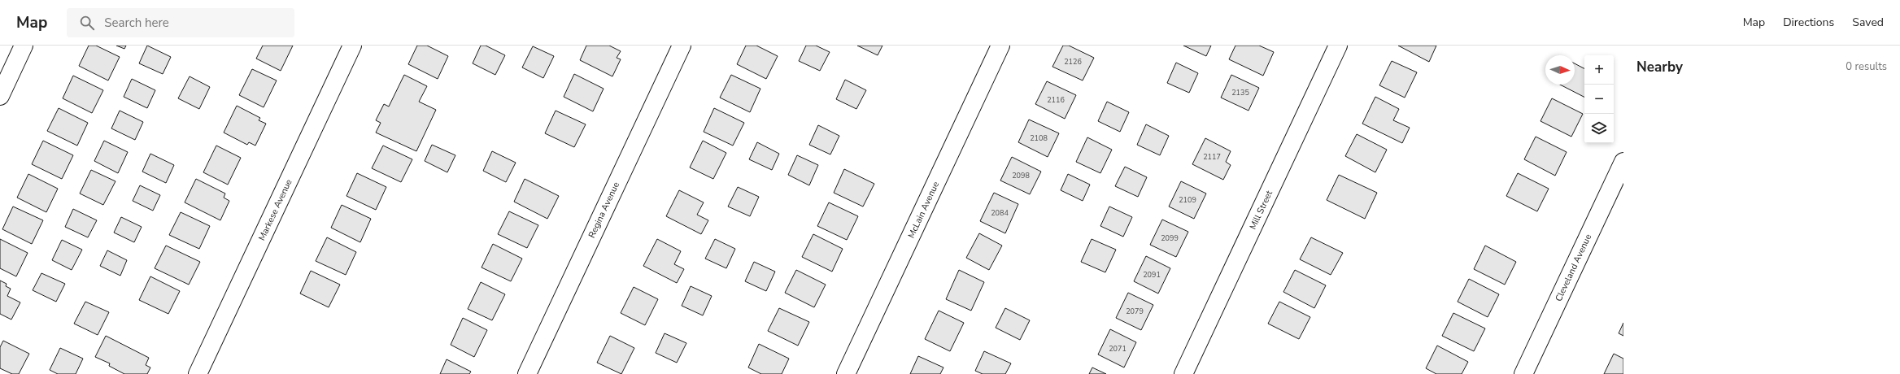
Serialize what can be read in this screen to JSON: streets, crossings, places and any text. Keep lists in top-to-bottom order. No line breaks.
{"streets":{"street":["Markese Avenue","Regina Avenue","McLain Avenue","Mill Street","Cleveland Avenue"]},"house_numbers":["2126","2135","2116","2108","2117","2098","2109","2084","2099","2091","2079","2071"],"north":"right","page":{"header":"Map","search":"Search here","nav":["Map","Directions","Saved"],"heading":["Nearby","0 results"],"map_buttons":["+","−"]}}
